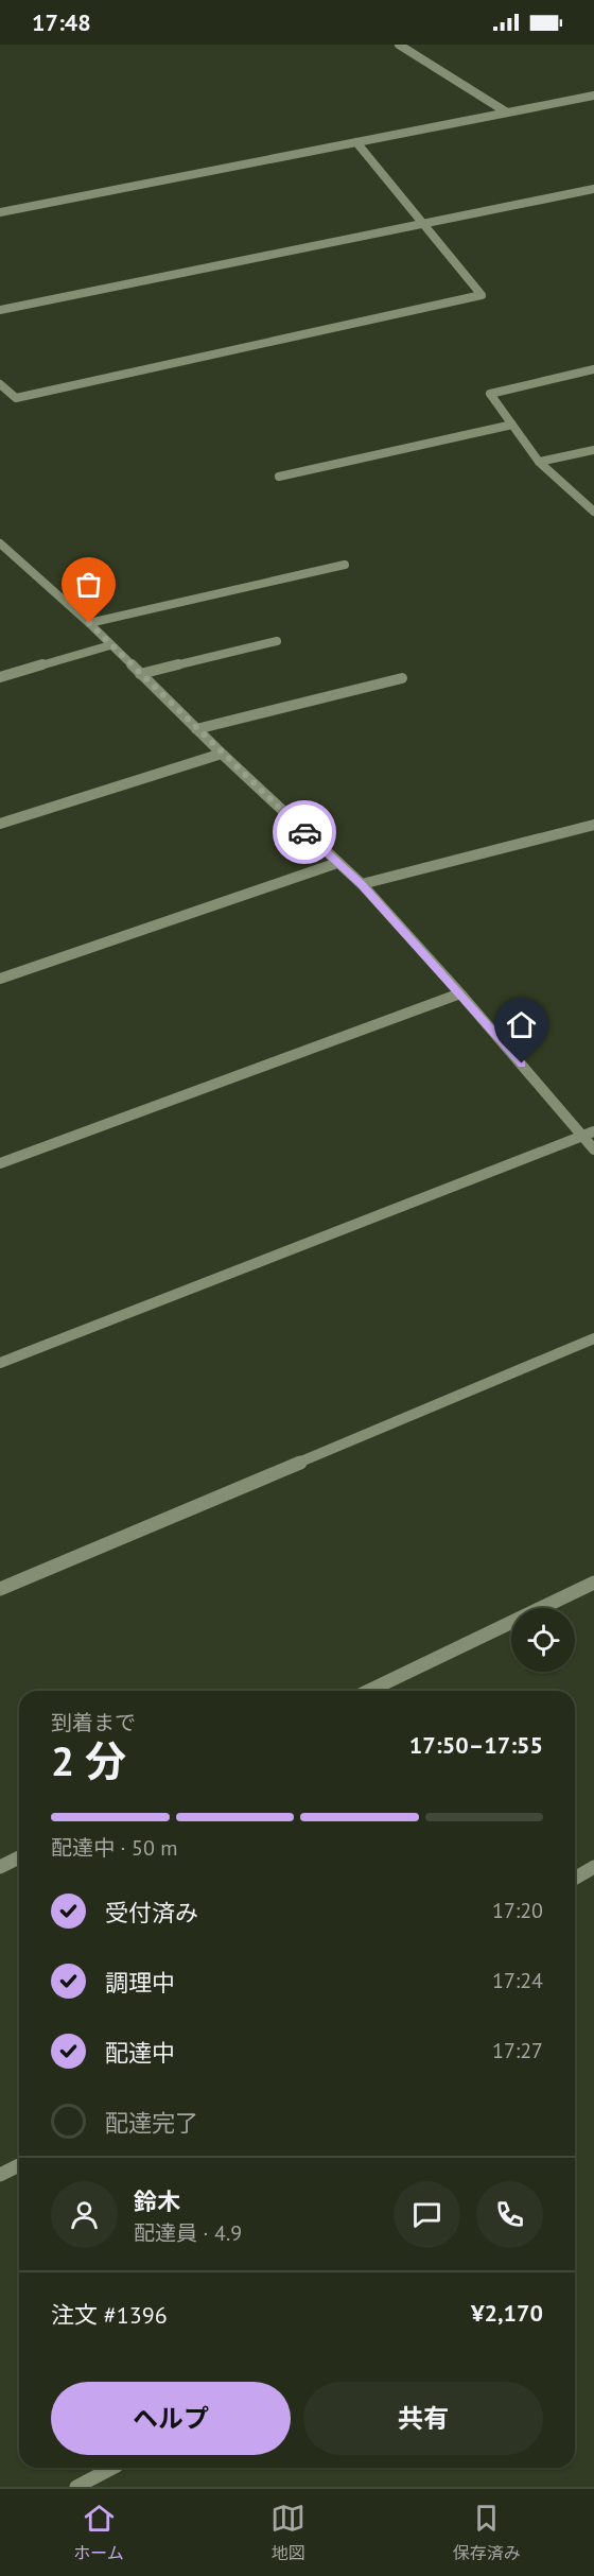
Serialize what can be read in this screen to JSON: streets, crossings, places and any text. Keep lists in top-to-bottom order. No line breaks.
{"page":{"status":"17:48","heading":["2 分","到着まで","17:50–17:55"],"panel":["鈴木","配達員 · 4.9","注文 #1396","¥2,170"],"bar":"配達中 · 50 m","list":[["受付済み","17:20"],["調理中","17:24"],["配達中","17:27"],"配達完了"],"buttons":["ヘルプ","共有"],"tabs":["ホーム","地図","保存済み"]}}
